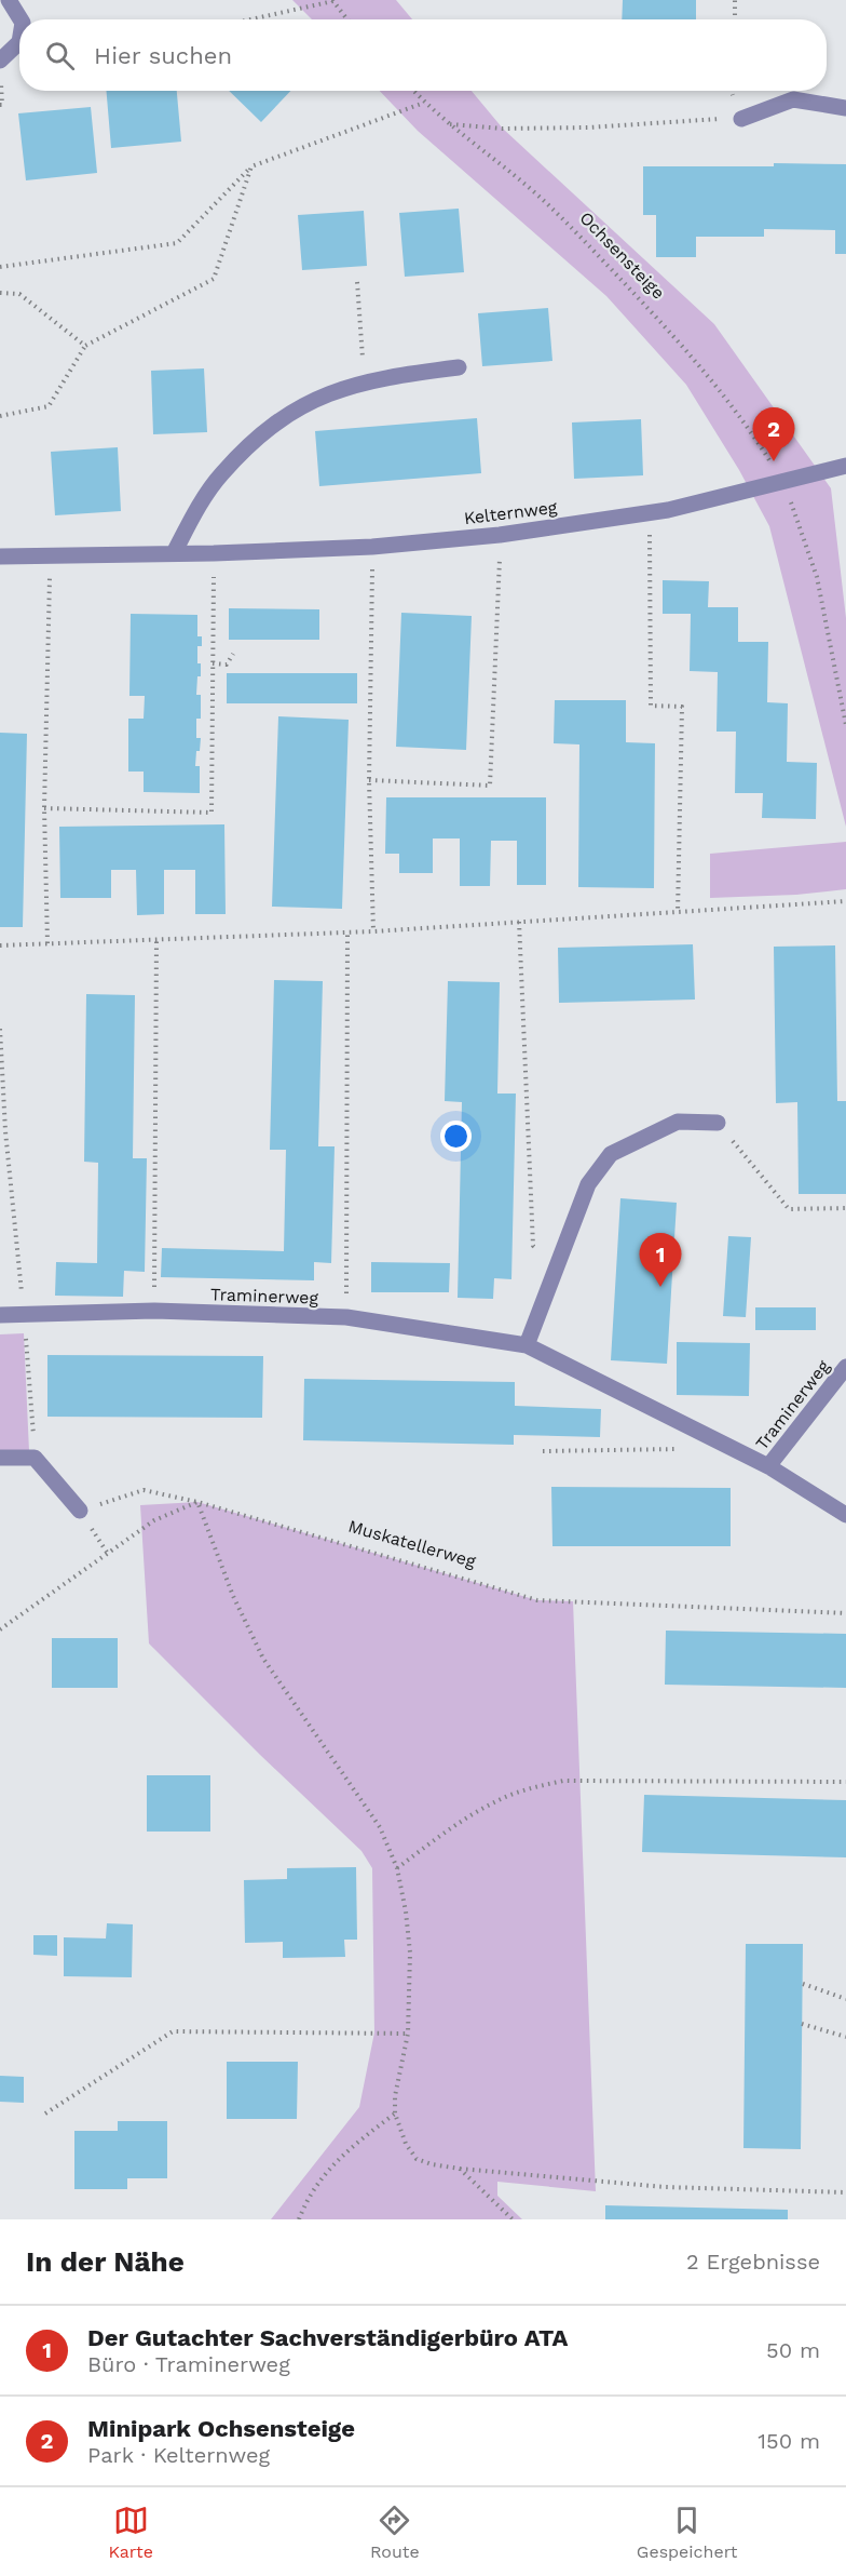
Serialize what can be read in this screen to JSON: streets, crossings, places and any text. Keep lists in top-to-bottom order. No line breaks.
{"streets":{"street":["Kelternweg","Traminerweg"],"path":["Ochsensteige","Muskatellerweg"]},"crossings":[["Ochsensteige","Kelternweg"]],"page":{"search":"Hier suchen","pins":["2","1"],"heading":["In der Nähe","2 Ergebnisse"],"list":[{"mark":"1","name":"Der Gutachter Sachverständigerbüro ATA","note":"Büro · Traminerweg","value":"50 m"},{"mark":"2","name":"Minipark Ochsensteige","note":"Park · Kelternweg","value":"150 m"}],"nav":["Karte","Route","Gespeichert"]}}
